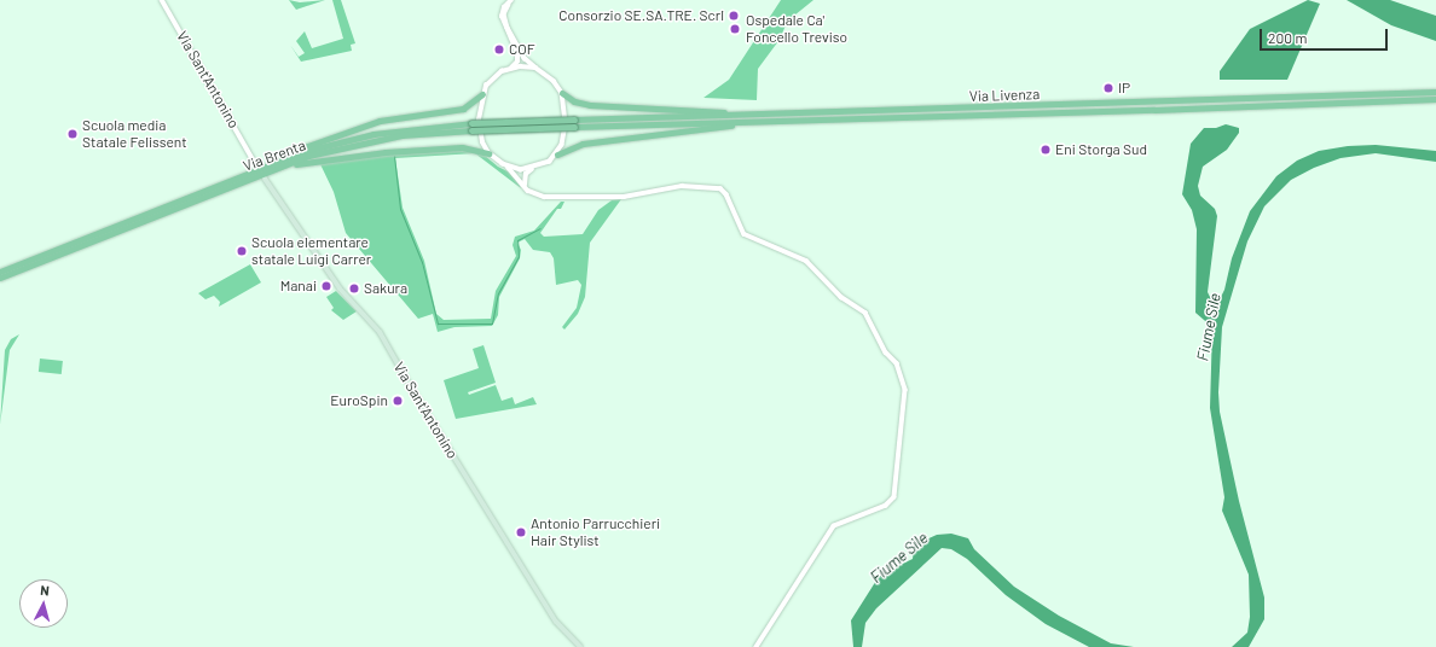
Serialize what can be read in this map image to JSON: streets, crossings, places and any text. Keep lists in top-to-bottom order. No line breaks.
{"streets":{"highway":["Via Livenza","Via Brenta"],"main road":["Via Sant'Antonino"]},"crossings":[["Via Livenza","Via Brenta"]],"water":["Fiume Sile"],"places":["Consorzio SE.SA.TRE. Scrl","Ospedale Ca' Foncello Treviso","COF","IP","Scuola media Statale Felissent","Eni Storga Sud","Scuola elementare statale Luigi Carrer","Manai","Sakura","EuroSpin","Antonio Parrucchieri Hair Stylist"],"scale_bar":"200 m","north":"top"}
